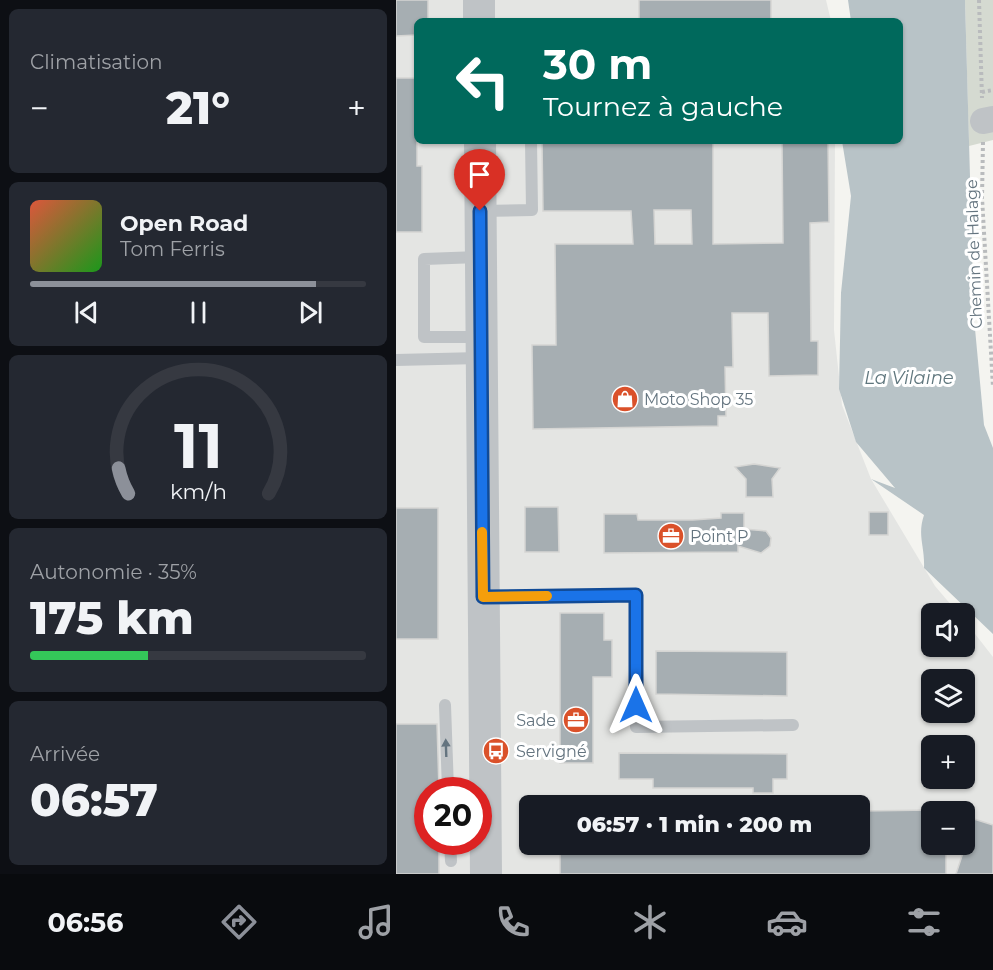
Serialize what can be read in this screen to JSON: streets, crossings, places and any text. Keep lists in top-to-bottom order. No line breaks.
{"streets":{"path":["Chemin de Halage"]},"water":["La Vilaine"],"places":{"shop":["Moto Shop 35"],"office":["Point P","Sade"],"bus stop":["Servigné"]},"page":{"tile":["Climatisation",["Autonomie · 35%","175 km"],["Arrivée","06:57"]],"turn":["30 m","Tournez à gauche"],"heat":["−","21°","+"],"song":["Open Road","Tom Ferris"],"map_buttons":["+","−"],"limit":"20","trip":"06:57 · 1 min · 200 m","tabs":"06:56","gauge":["11","km/h"]}}
